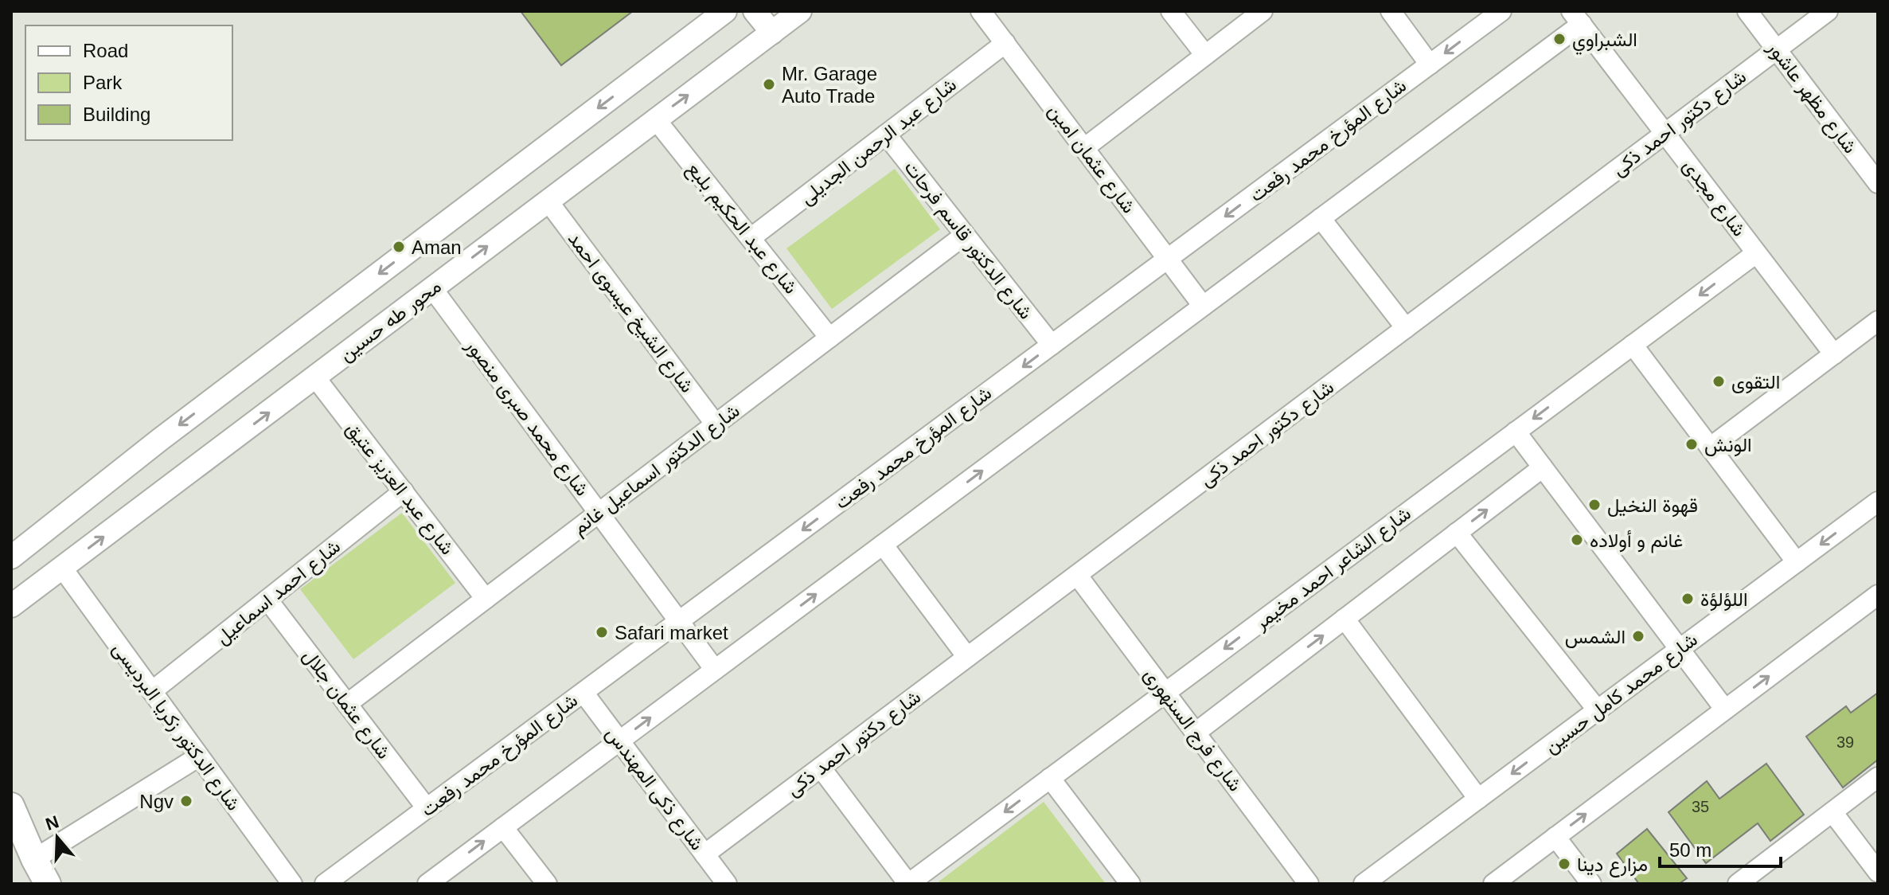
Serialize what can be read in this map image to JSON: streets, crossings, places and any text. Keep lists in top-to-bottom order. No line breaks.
{"streets":{"street":["شارع مظهر عاشور","شارع دكتور احمد ذكى","شارع المؤرخ محمد رفعت","شارع عبد الرحمن الجديلى","شارع عثمان امين","شارع مجدى","شارع عبد الحكيم بلبع","شارع الدكتور قاسم فرحات","شارع الشيخ عيسوى احمد","محور طه حسين","شارع محمد صبرى منصور","شارع الدكتور اسماعيل غانم","شارع عبد العزيز عتيق","شارع الشاعر احمد مخيمر","شارع احمد اسماعيل","شارع محمد كامل حسين","شارع عثمان جلال","شارع الدكتور زكريا البرديسى","شارع فرج السنهورى","شارع ذكى المهندس"]},"crossings":[["شارع مظهر عاشور","شارع دكتور احمد ذكى"],["شارع دكتور احمد ذكى","شارع مجدى"],["شارع دكتور احمد ذكى","شارع فرج السنهورى"],["شارع دكتور احمد ذكى","شارع ذكى المهندس"],["شارع المؤرخ محمد رفعت","شارع عثمان امين"],["شارع المؤرخ محمد رفعت","شارع الدكتور قاسم فرحات"],["شارع المؤرخ محمد رفعت","شارع محمد صبرى منصور"],["شارع المؤرخ محمد رفعت","شارع عثمان جلال"],["شارع المؤرخ محمد رفعت","شارع ذكى المهندس"],["شارع عبد الرحمن الجديلى","شارع عثمان امين"],["شارع عبد الرحمن الجديلى","شارع عبد الحكيم بلبع"],["شارع عبد الرحمن الجديلى","شارع الدكتور قاسم فرحات"],["شارع مجدى","شارع الشاعر احمد مخيمر"],["شارع عبد الحكيم بلبع","محور طه حسين"],["شارع عبد الحكيم بلبع","شارع الدكتور اسماعيل غانم"],["شارع الدكتور قاسم فرحات","شارع الدكتور اسماعيل غانم"],["شارع الشيخ عيسوى احمد","محور طه حسين"],["شارع الشيخ عيسوى احمد","شارع الدكتور اسماعيل غانم"],["محور طه حسين","شارع محمد صبرى منصور"],["محور طه حسين","شارع عبد العزيز عتيق"],["محور طه حسين","شارع الدكتور زكريا البرديسى"],["شارع محمد صبرى منصور","شارع الدكتور اسماعيل غانم"],["شارع الدكتور اسماعيل غانم","شارع عبد العزيز عتيق"],["شارع الدكتور اسماعيل غانم","شارع عثمان جلال"],["شارع عبد العزيز عتيق","شارع احمد اسماعيل"],["شارع الشاعر احمد مخيمر","شارع فرج السنهورى"],["شارع احمد اسماعيل","شارع عثمان جلال"],["شارع احمد اسماعيل","شارع الدكتور زكريا البرديسى"]],"places":["الشبراوي","Mr. Garage Auto Trade","Aman","التقوى","الونش","قهوة النخيل","غانم و أولاده","اللؤلؤة","Safari market","الشمس","Ngv","مزارع دينا"],"house_numbers":["39","35"],"legend":["Road","Park","Building"],"scale_bar":"50 m","north":"top"}
